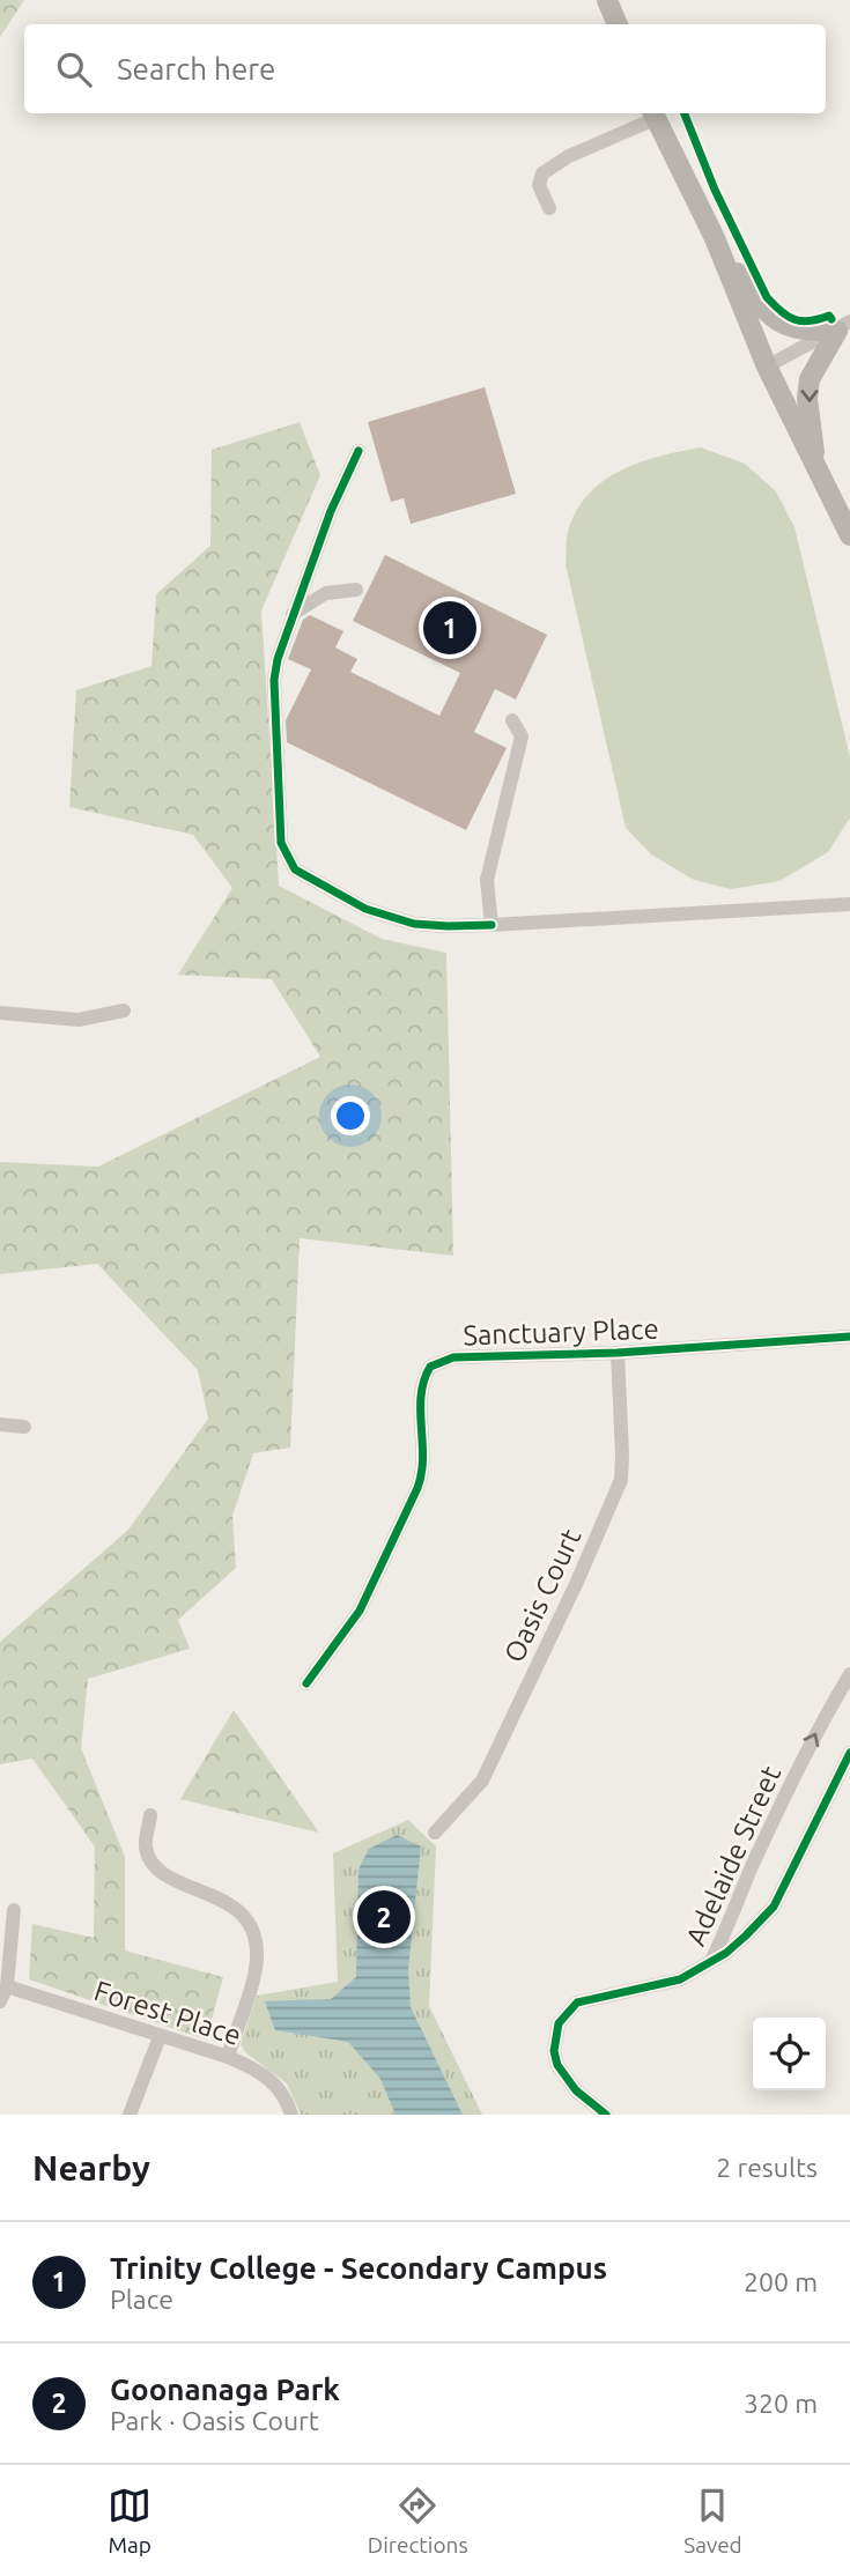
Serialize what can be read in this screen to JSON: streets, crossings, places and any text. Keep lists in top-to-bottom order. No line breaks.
{"streets":{"street":["Sanctuary Place","Oasis Court","Adelaide Street","Forest Place"]},"crossings":[["Sanctuary Place","Oasis Court"]],"page":{"search":"Search here","pins":["1","2"],"heading":["Nearby","2 results"],"list":[{"mark":"1","name":"Trinity College - Secondary Campus","note":"Place","value":"200 m"},{"mark":"2","name":"Goonanaga Park","note":"Park · Oasis Court","value":"320 m"}],"nav":["Map","Directions","Saved"]}}
